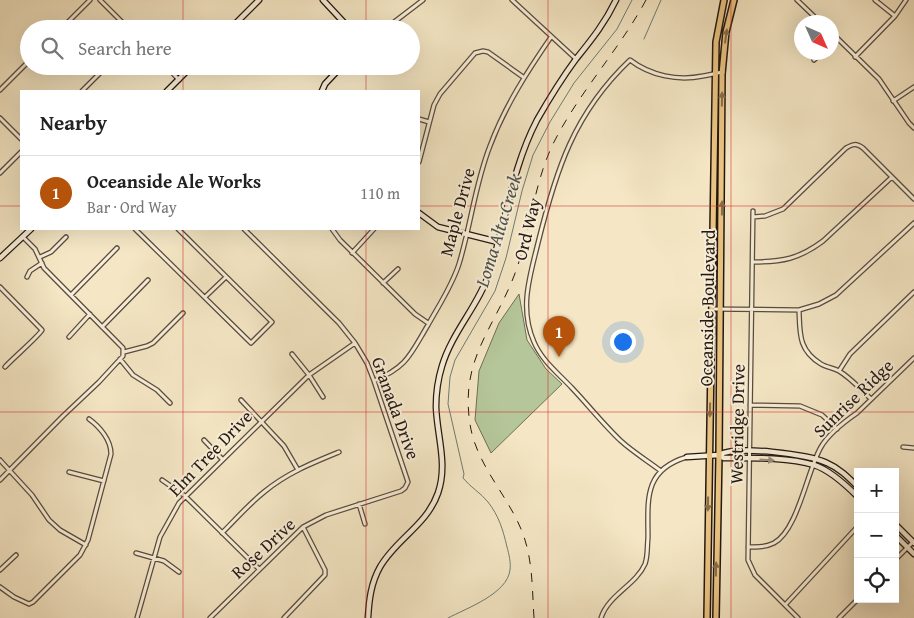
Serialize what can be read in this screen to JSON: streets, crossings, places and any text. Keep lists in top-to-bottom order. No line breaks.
{"streets":{"main road":["Oceanside Boulevard"],"street":["Maple Drive","Ord Way","Sunrise Ridge","Granada Drive","Westridge Drive","Elm Tree Drive","Rose Drive"]},"crossings":[["Maple Drive","Granada Drive"],["Ord Way","Oceanside Boulevard"],["Sunrise Ridge","Westridge Drive"],["Granada Drive","Elm Tree Drive"],["Granada Drive","Rose Drive"]],"water":["Loma Alta Creek"],"north":"bottom right","page":{"search":"Search here","heading":"Nearby","list":[{"mark":"1","name":"Oceanside Ale Works","note":"Bar · Ord Way","value":"110 m"}],"pins":"1","map_buttons":["+","−"]}}
